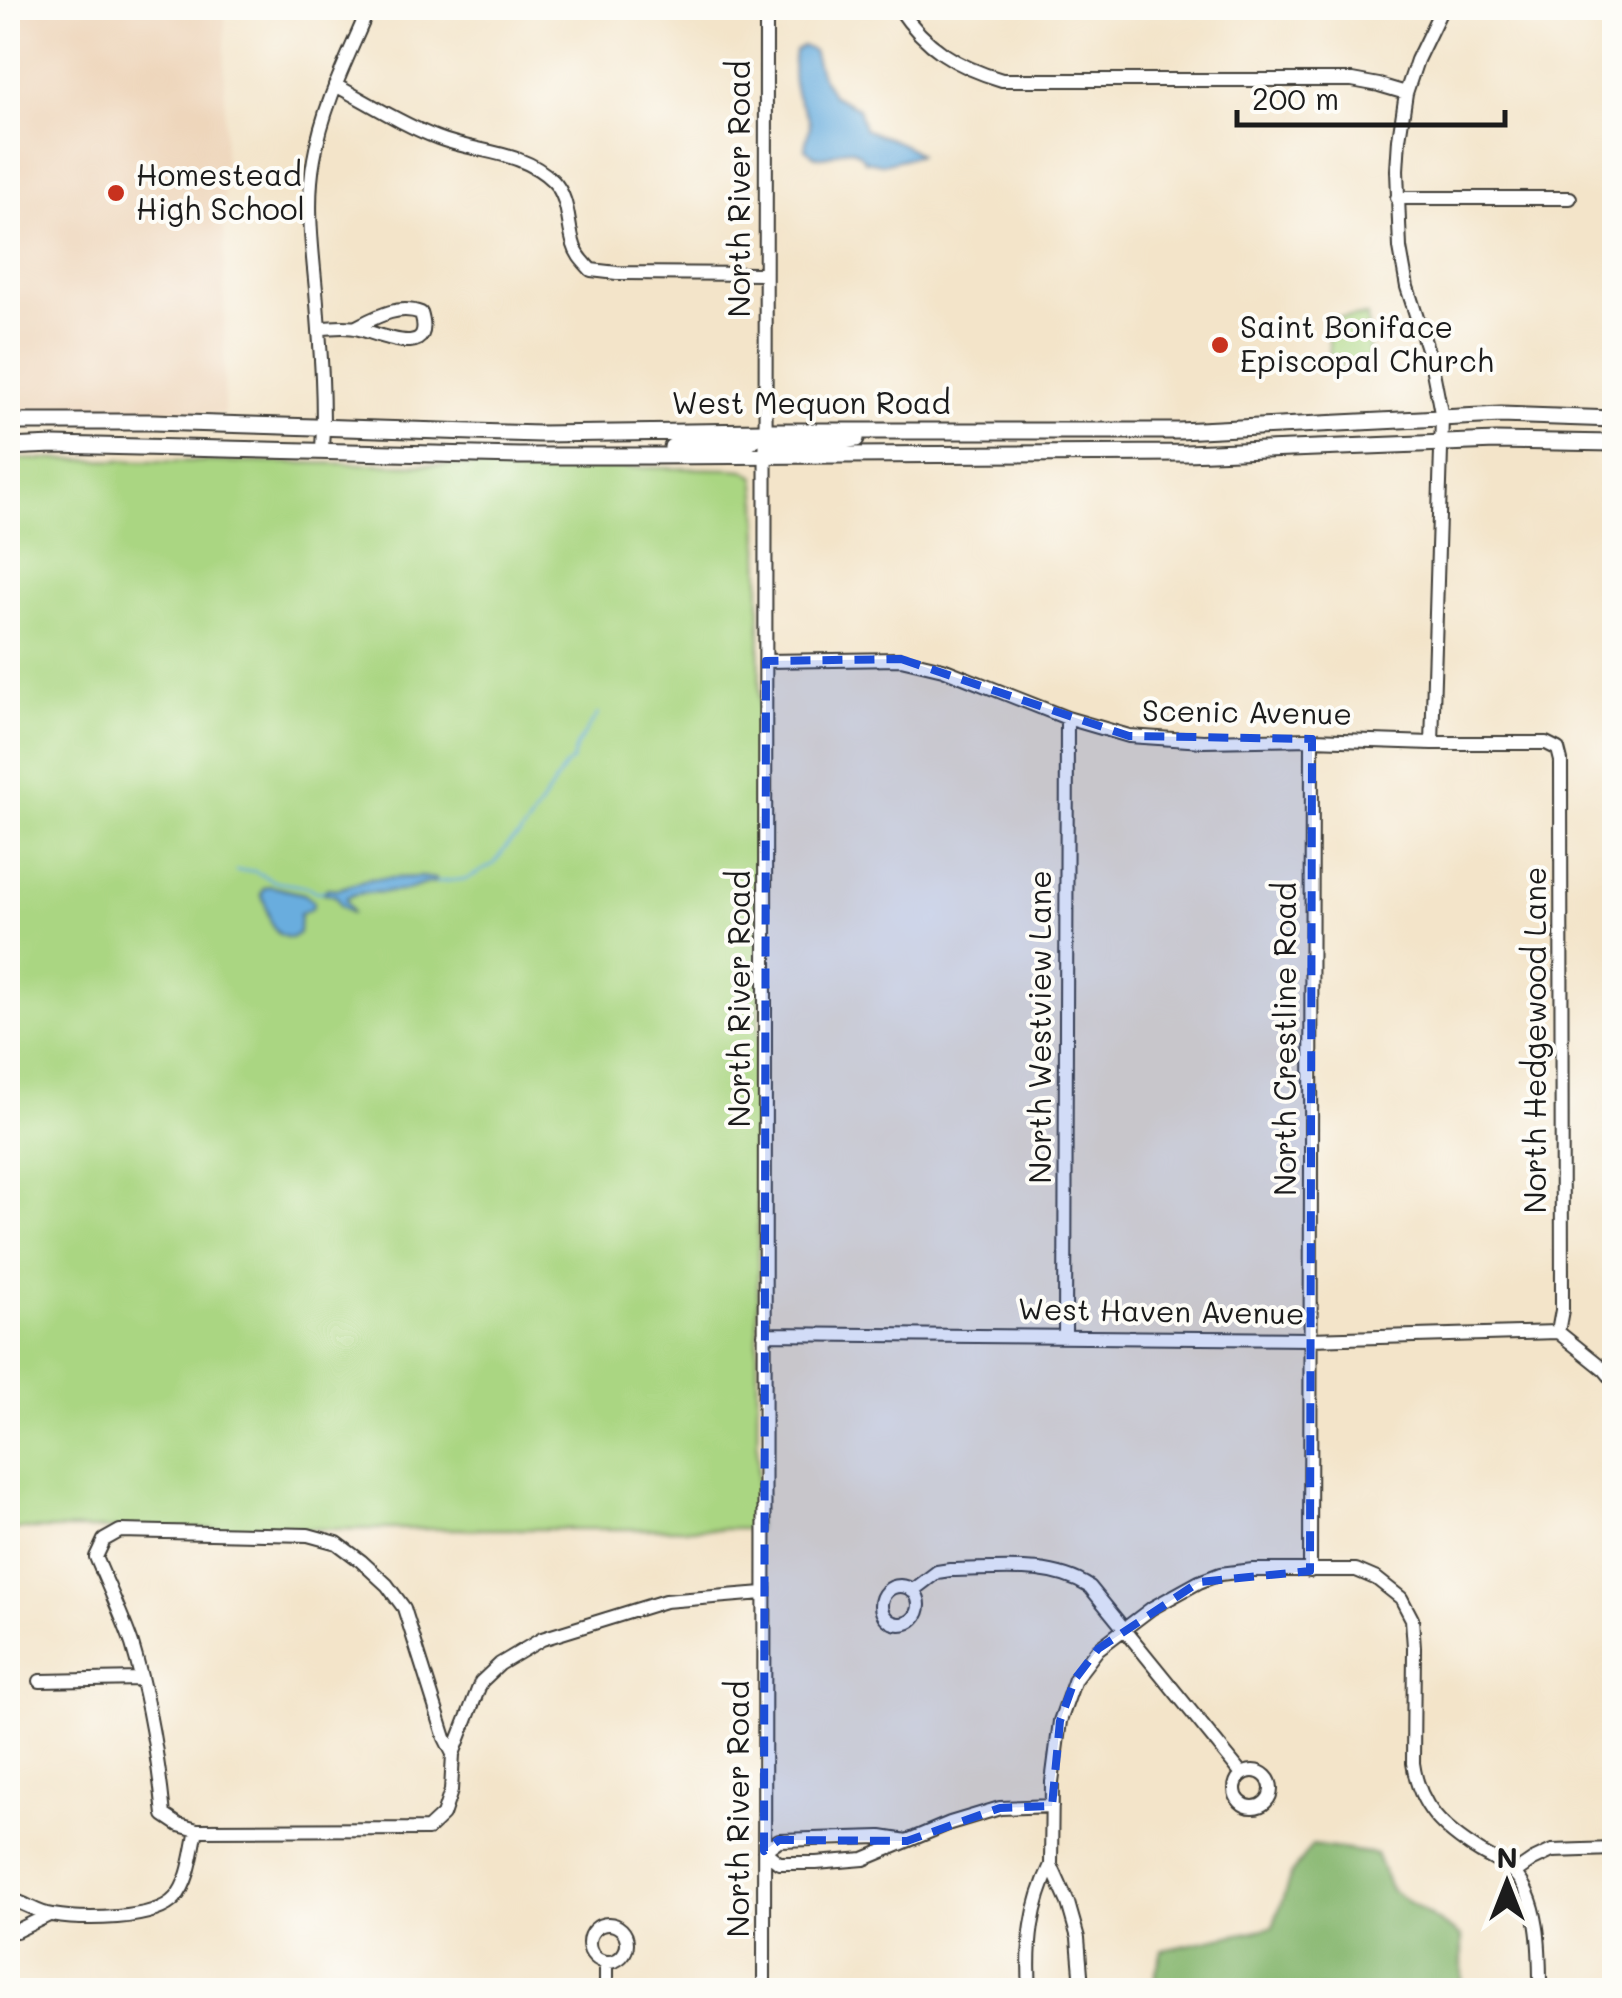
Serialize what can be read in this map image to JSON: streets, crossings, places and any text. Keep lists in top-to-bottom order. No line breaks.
{"streets":{"main road":["West Mequon Road"],"street":["North River Road","Scenic Avenue","North Westview Lane","North Crestline Road","North Hedgewood Lane","West Haven Avenue"]},"crossings":[["North River Road","West Mequon Road"],["North River Road","Scenic Avenue"],["North River Road","West Haven Avenue"],["Scenic Avenue","North Westview Lane"],["Scenic Avenue","North Crestline Road"],["Scenic Avenue","North Hedgewood Lane"],["North Westview Lane","West Haven Avenue"],["North Crestline Road","West Haven Avenue"],["North Hedgewood Lane","West Haven Avenue"]],"places":["Homestead High School","Saint Boniface Episcopal Church"],"scale_bar":"200 m","north":"top"}
